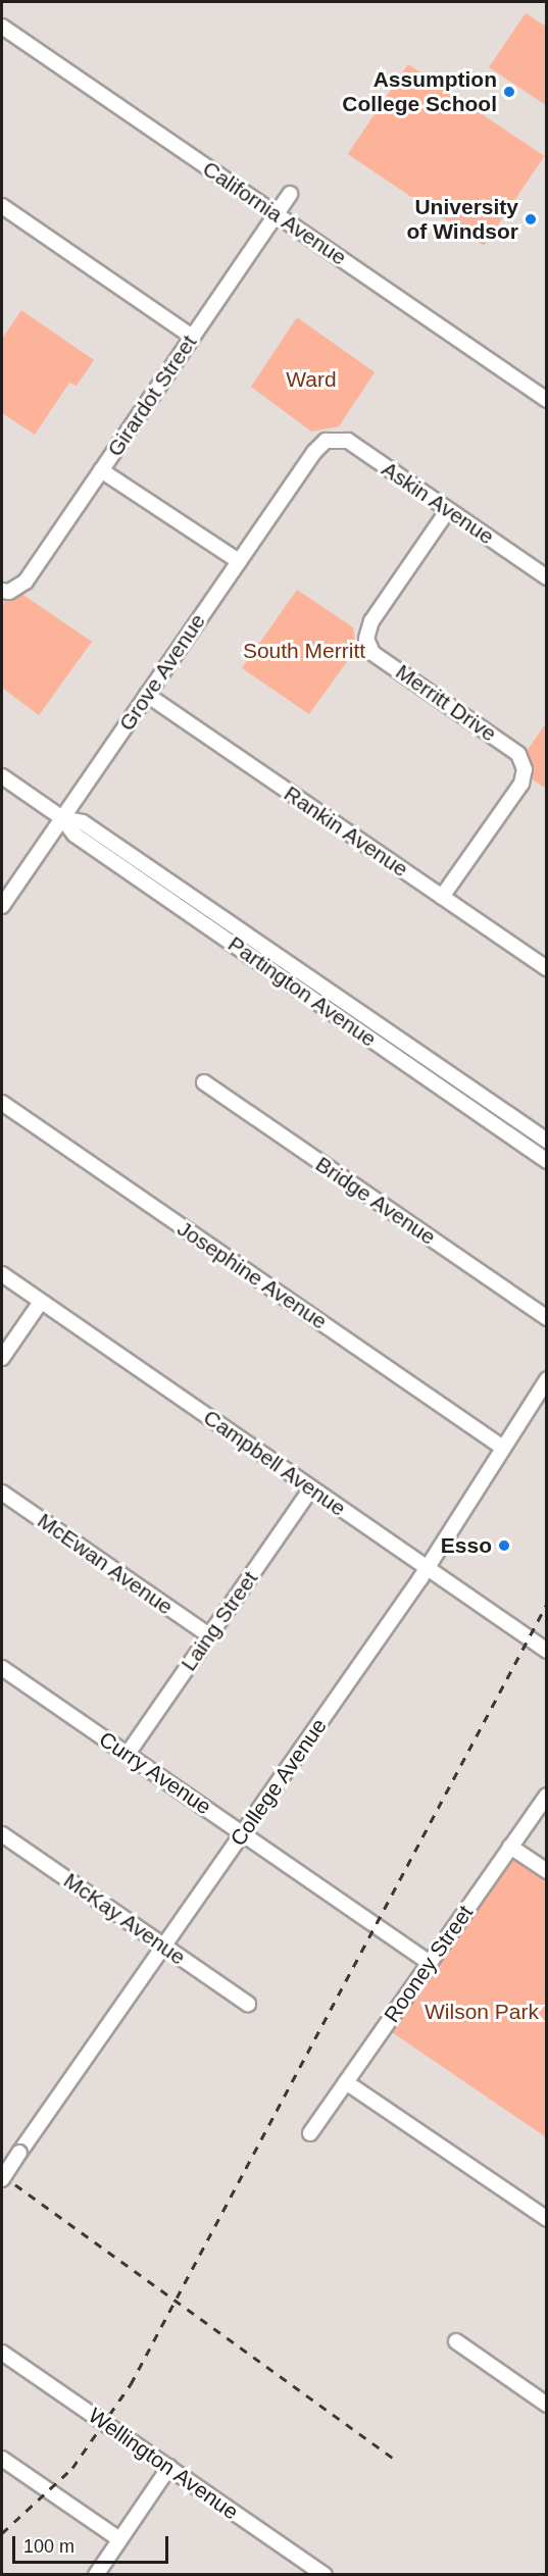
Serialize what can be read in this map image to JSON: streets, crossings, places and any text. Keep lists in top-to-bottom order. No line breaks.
{"streets":{"street":["California Avenue","Girardot Street","Askin Avenue","Grove Avenue","Merritt Drive","Rankin Avenue","Partington Avenue","Bridge Avenue","Josephine Avenue","Campbell Avenue","McEwan Avenue","Laing Street","Curry Avenue","College Avenue","McKay Avenue","Rooney Street","Wellington Avenue"]},"crossings":[["California Avenue","Girardot Street"],["Askin Avenue","Grove Avenue"],["Askin Avenue","Merritt Drive"],["Grove Avenue","Rankin Avenue"],["Grove Avenue","Partington Avenue"],["Merritt Drive","Rankin Avenue"],["Josephine Avenue","College Avenue"],["Campbell Avenue","Laing Street"],["Campbell Avenue","College Avenue"],["McEwan Avenue","Laing Street"],["Laing Street","Curry Avenue"],["Curry Avenue","College Avenue"],["Curry Avenue","Rooney Street"],["College Avenue","McKay Avenue"]],"parks":["Ward","South Merritt","Wilson Park"],"places":["Assumption College School","University of Windsor","Esso"],"scale_bar":"100 m"}
